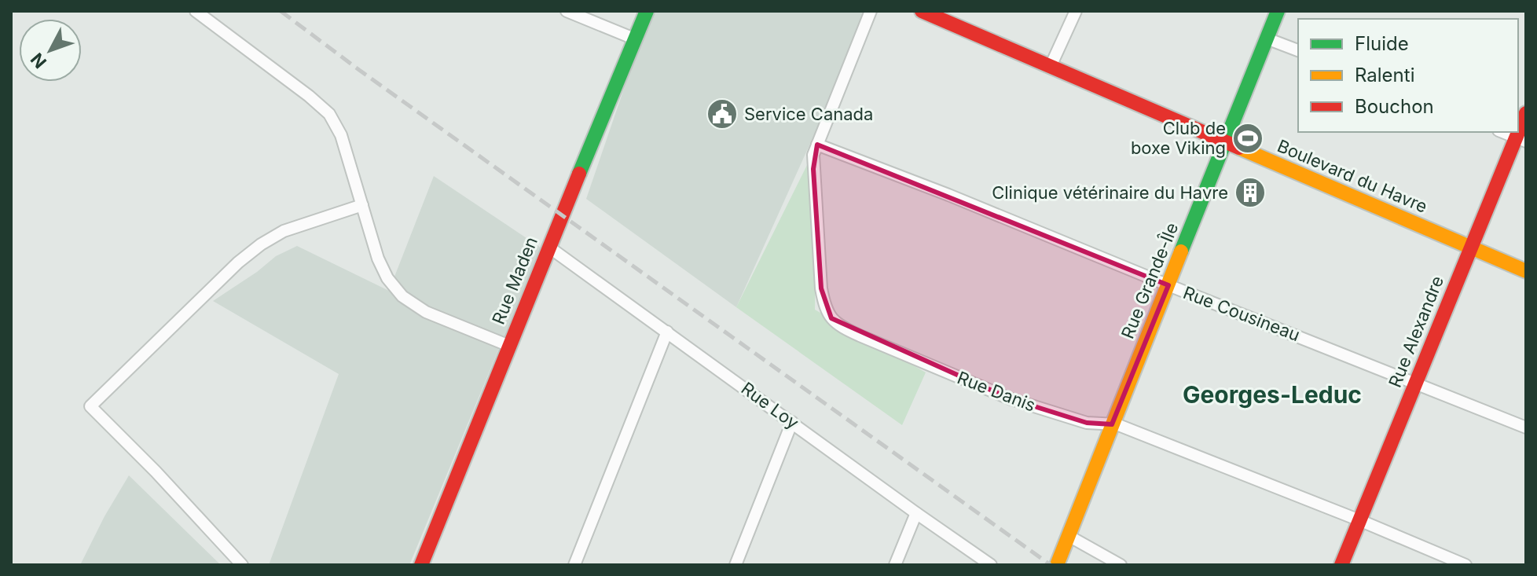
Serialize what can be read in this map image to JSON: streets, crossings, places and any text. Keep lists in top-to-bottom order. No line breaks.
{"streets":{"street":["Boulevard du Havre","Rue Maden","Rue Grande-Île","Rue Cousineau","Rue Alexandre","Rue Danis","Rue Loy"]},"crossings":[["Boulevard du Havre","Rue Grande-Île"],["Boulevard du Havre","Rue Alexandre"],["Rue Maden","Rue Loy"],["Rue Grande-Île","Rue Cousineau"],["Rue Grande-Île","Rue Danis"],["Rue Cousineau","Rue Alexandre"],["Rue Cousineau","Rue Danis"],["Rue Alexandre","Rue Danis"]],"districts":["Georges-Leduc"],"places":{"public building":["Service Canada"],"sports":["Club de boxe Viking"],"building":["Clinique vétérinaire du Havre"]},"legend":["Fluide","Ralenti","Bouchon"],"north":"bottom left"}
